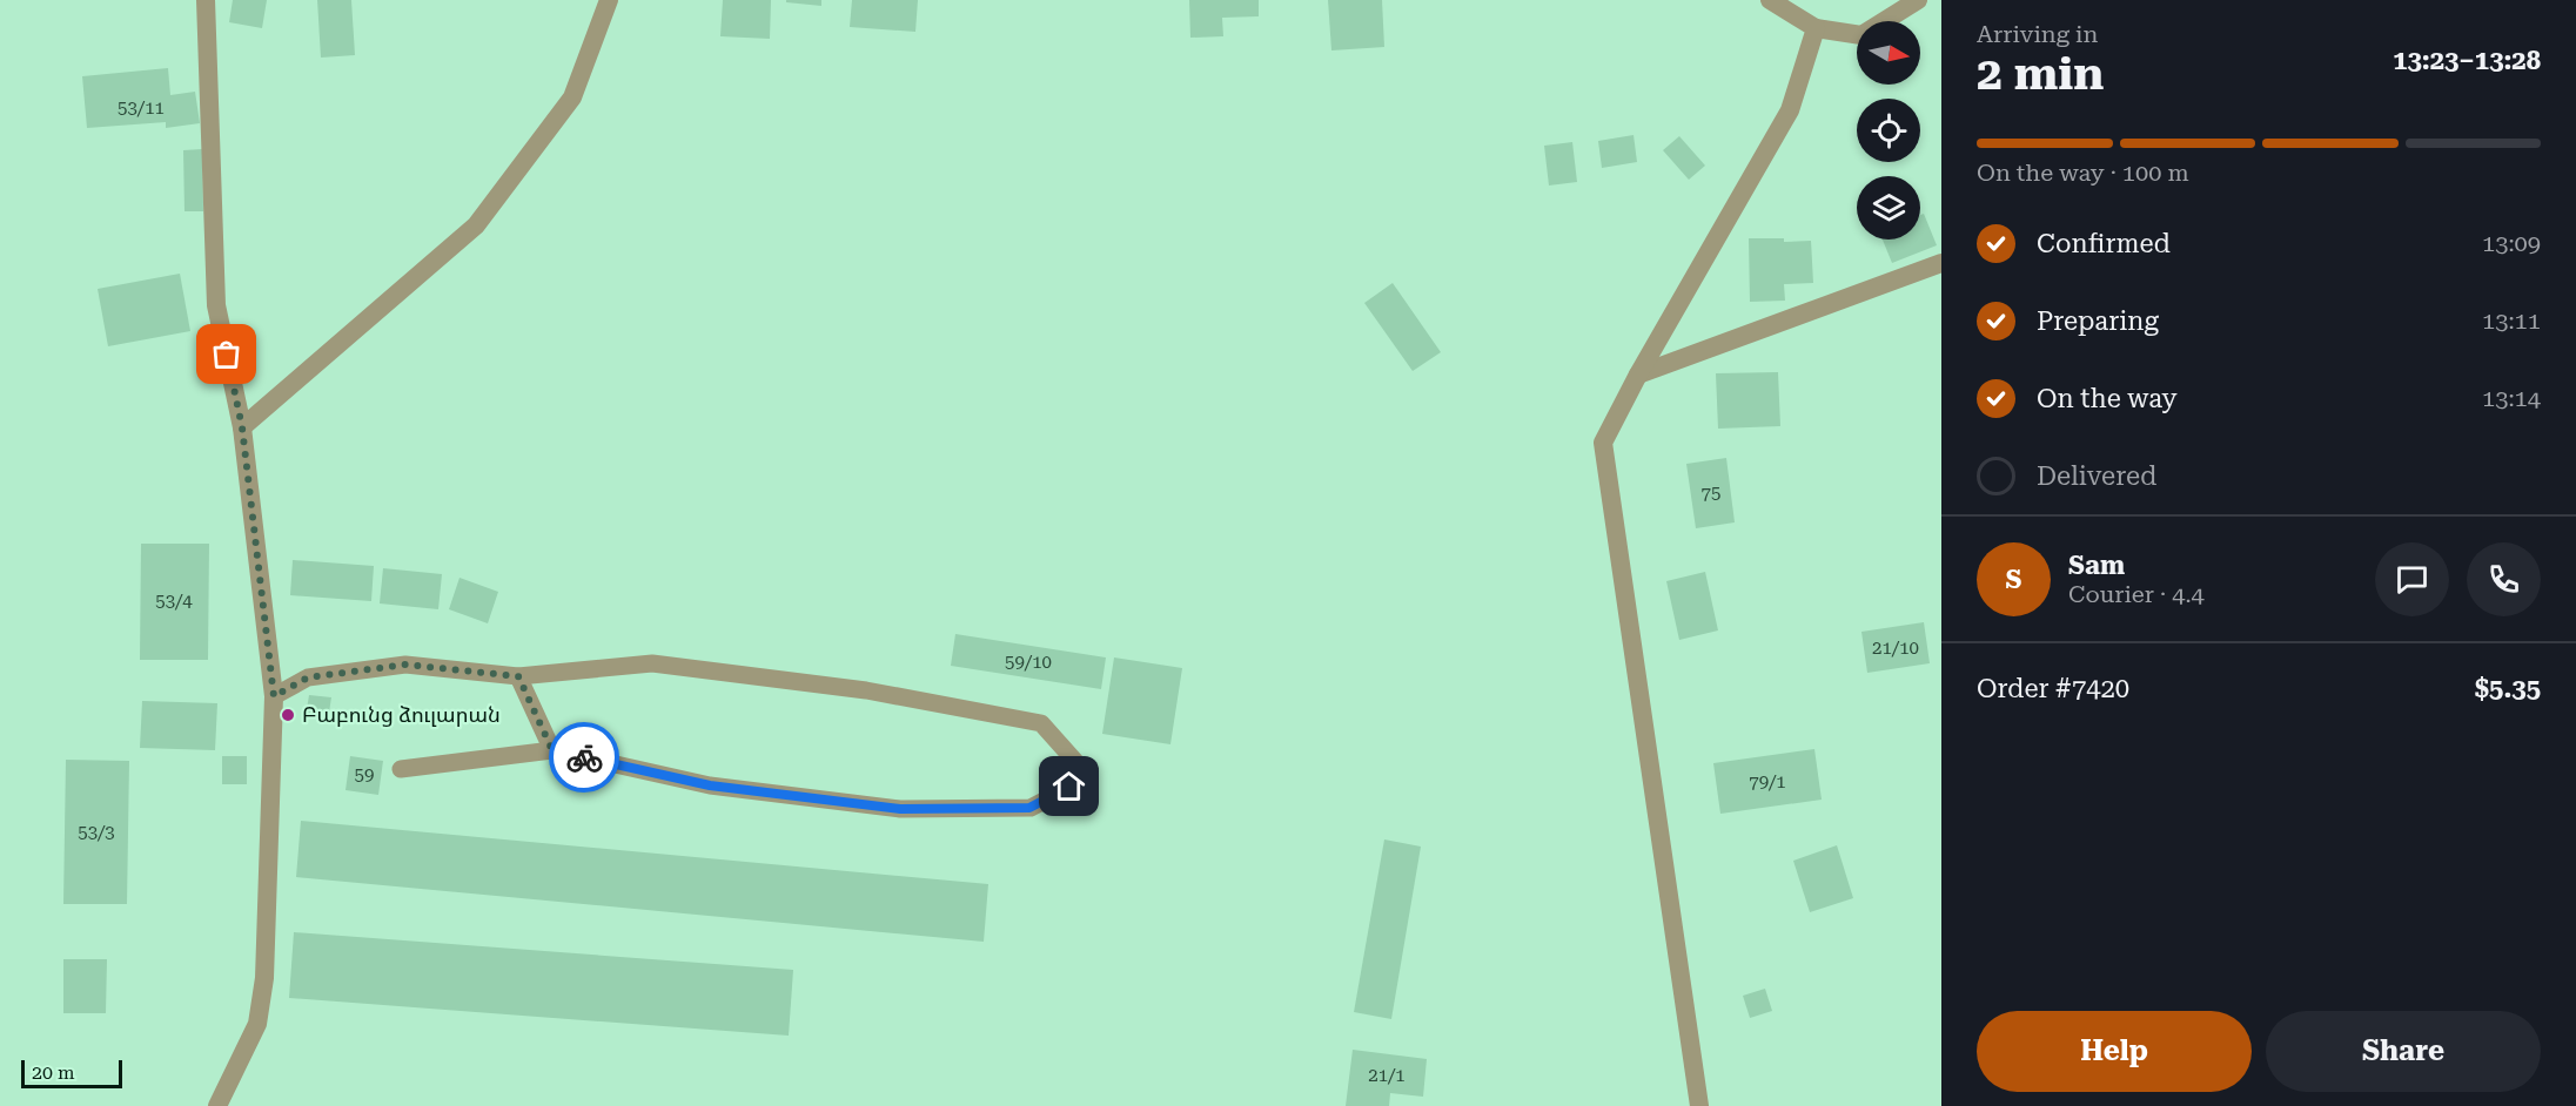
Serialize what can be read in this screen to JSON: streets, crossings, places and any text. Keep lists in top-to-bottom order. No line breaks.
{"places":["Բաբունց ձուլարան"],"house_numbers":["53/11","75","53/4","21/10","59/10","59","79/1","53/3","21/1"],"scale_bar":"20 m","north":"right","page":{"heading":["2 min","Arriving in","13:23–13:28"],"panel":["Sam","Courier · 4.4","Order #7420","$5.35"],"bar":"On the way · 100 m","list":[["Confirmed","13:09"],["Preparing","13:11"],["On the way","13:14"],"Delivered"],"round":"S","buttons":["Help","Share"],"scale":"20 m"}}
